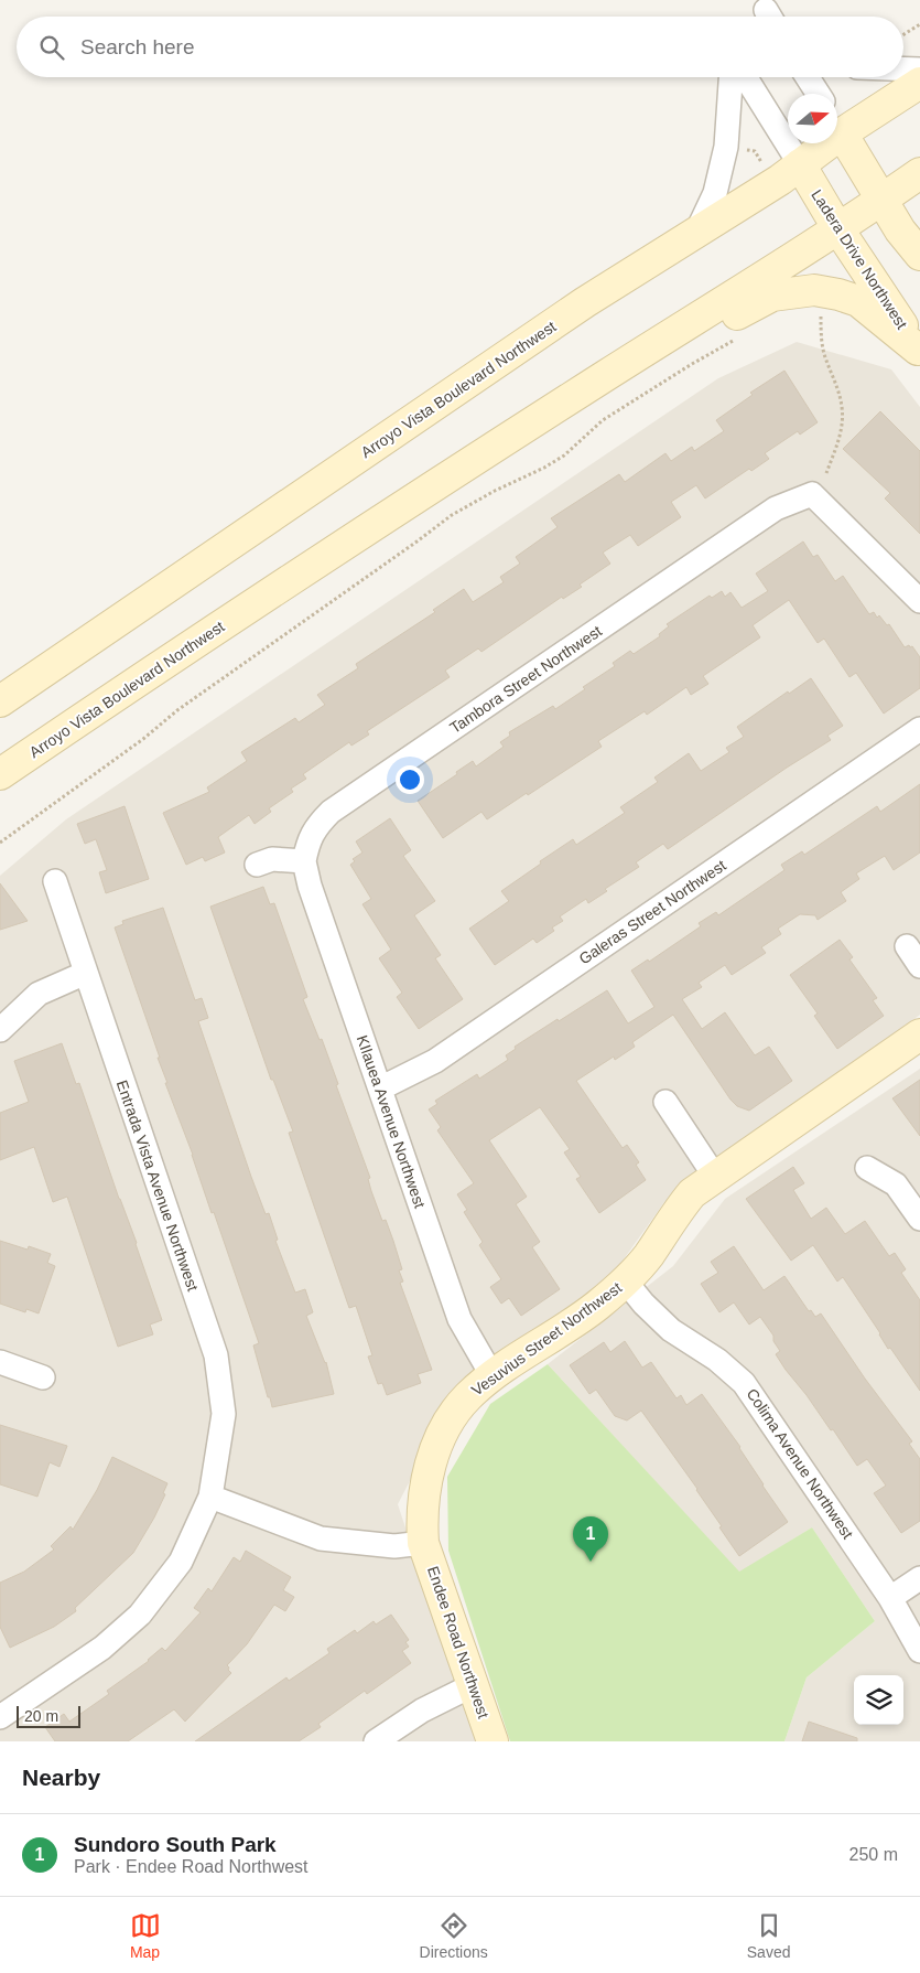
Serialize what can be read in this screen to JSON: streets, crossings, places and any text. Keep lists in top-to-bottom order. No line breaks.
{"streets":{"main road":["Ladera Drive Northwest","Arroyo Vista Boulevard Northwest","Vesuvius Street Northwest","Endee Road Northwest"],"street":["Tambora Street Northwest","Galeras Street Northwest","KIlauea Avenue Northwest","Entrada Vista Avenue Northwest","Colima Avenue Northwest"]},"crossings":[["Ladera Drive Northwest","Arroyo Vista Boulevard Northwest"],["Tambora Street Northwest","KIlauea Avenue Northwest"],["Galeras Street Northwest","KIlauea Avenue Northwest"],["KIlauea Avenue Northwest","Vesuvius Street Northwest"],["Vesuvius Street Northwest","Colima Avenue Northwest"],["Vesuvius Street Northwest","Endee Road Northwest"]],"scale_bar":"20 m","north":"right","page":{"search":"Search here","pins":"1","scale":"20 m","heading":"Nearby","list":[{"mark":"1","name":"Sundoro South Park","note":"Park · Endee Road Northwest","value":"250 m"}],"nav":["Map","Directions","Saved"]}}
